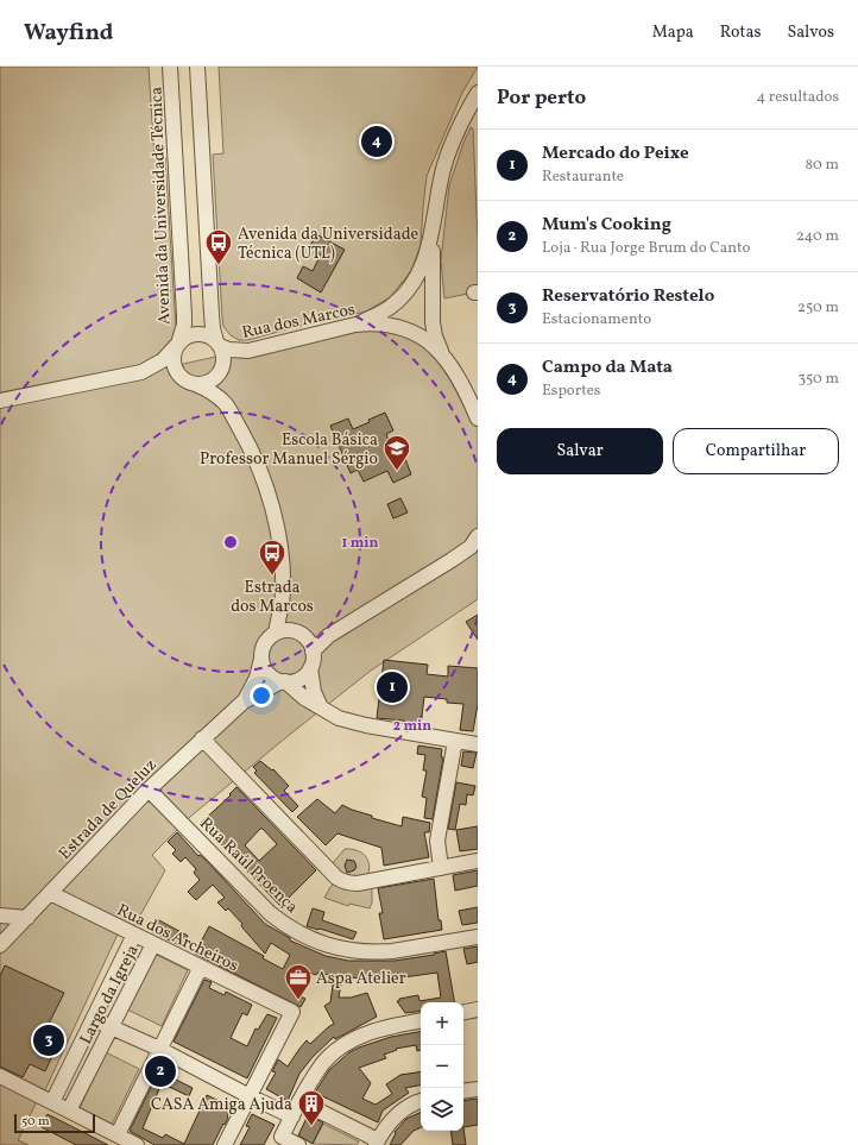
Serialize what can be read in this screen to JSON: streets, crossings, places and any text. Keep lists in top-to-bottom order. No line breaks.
{"streets":{"street":["Avenida da Universidade Técnica","Rua dos Marcos","Estrada de Queluz","Rua Raúl Proença","Rua dos Archeiros","Largo da Igreja"]},"crossings":[["Avenida da Universidade Técnica","Rua dos Marcos"],["Estrada de Queluz","Rua Raúl Proença"],["Estrada de Queluz","Rua dos Archeiros"],["Rua dos Archeiros","Largo da Igreja"]],"places":{"bus stop":["Avenida da Universidade Técnica (UTL)","Estrada dos Marcos"],"school or university":["Escola Básica Professor Manuel Sérgio"],"office":["Aspa Atelier"],"building":["CASA Amiga Ajuda"]},"scale_bar":"50 m","page":{"header":"Wayfind","nav":["Mapa","Rotas","Salvos"],"heading":["Por perto","4 resultados"],"pins":["4","1","3","2"],"list":[{"mark":"1","name":"Mercado do Peixe","note":"Restaurante","value":"80 m"},{"mark":"2","name":"Mum's Cooking","note":"Loja · Rua Jorge Brum do Canto","value":"240 m"},{"mark":"3","name":"Reservatório Restelo","note":"Estacionamento","value":"250 m"},{"mark":"4","name":"Campo da Mata","note":"Esportes","value":"350 m"}],"buttons":["Salvar","Compartilhar"],"map_buttons":["+","−"],"scale":"50 m"},"rings":["1 min","2 min"]}
